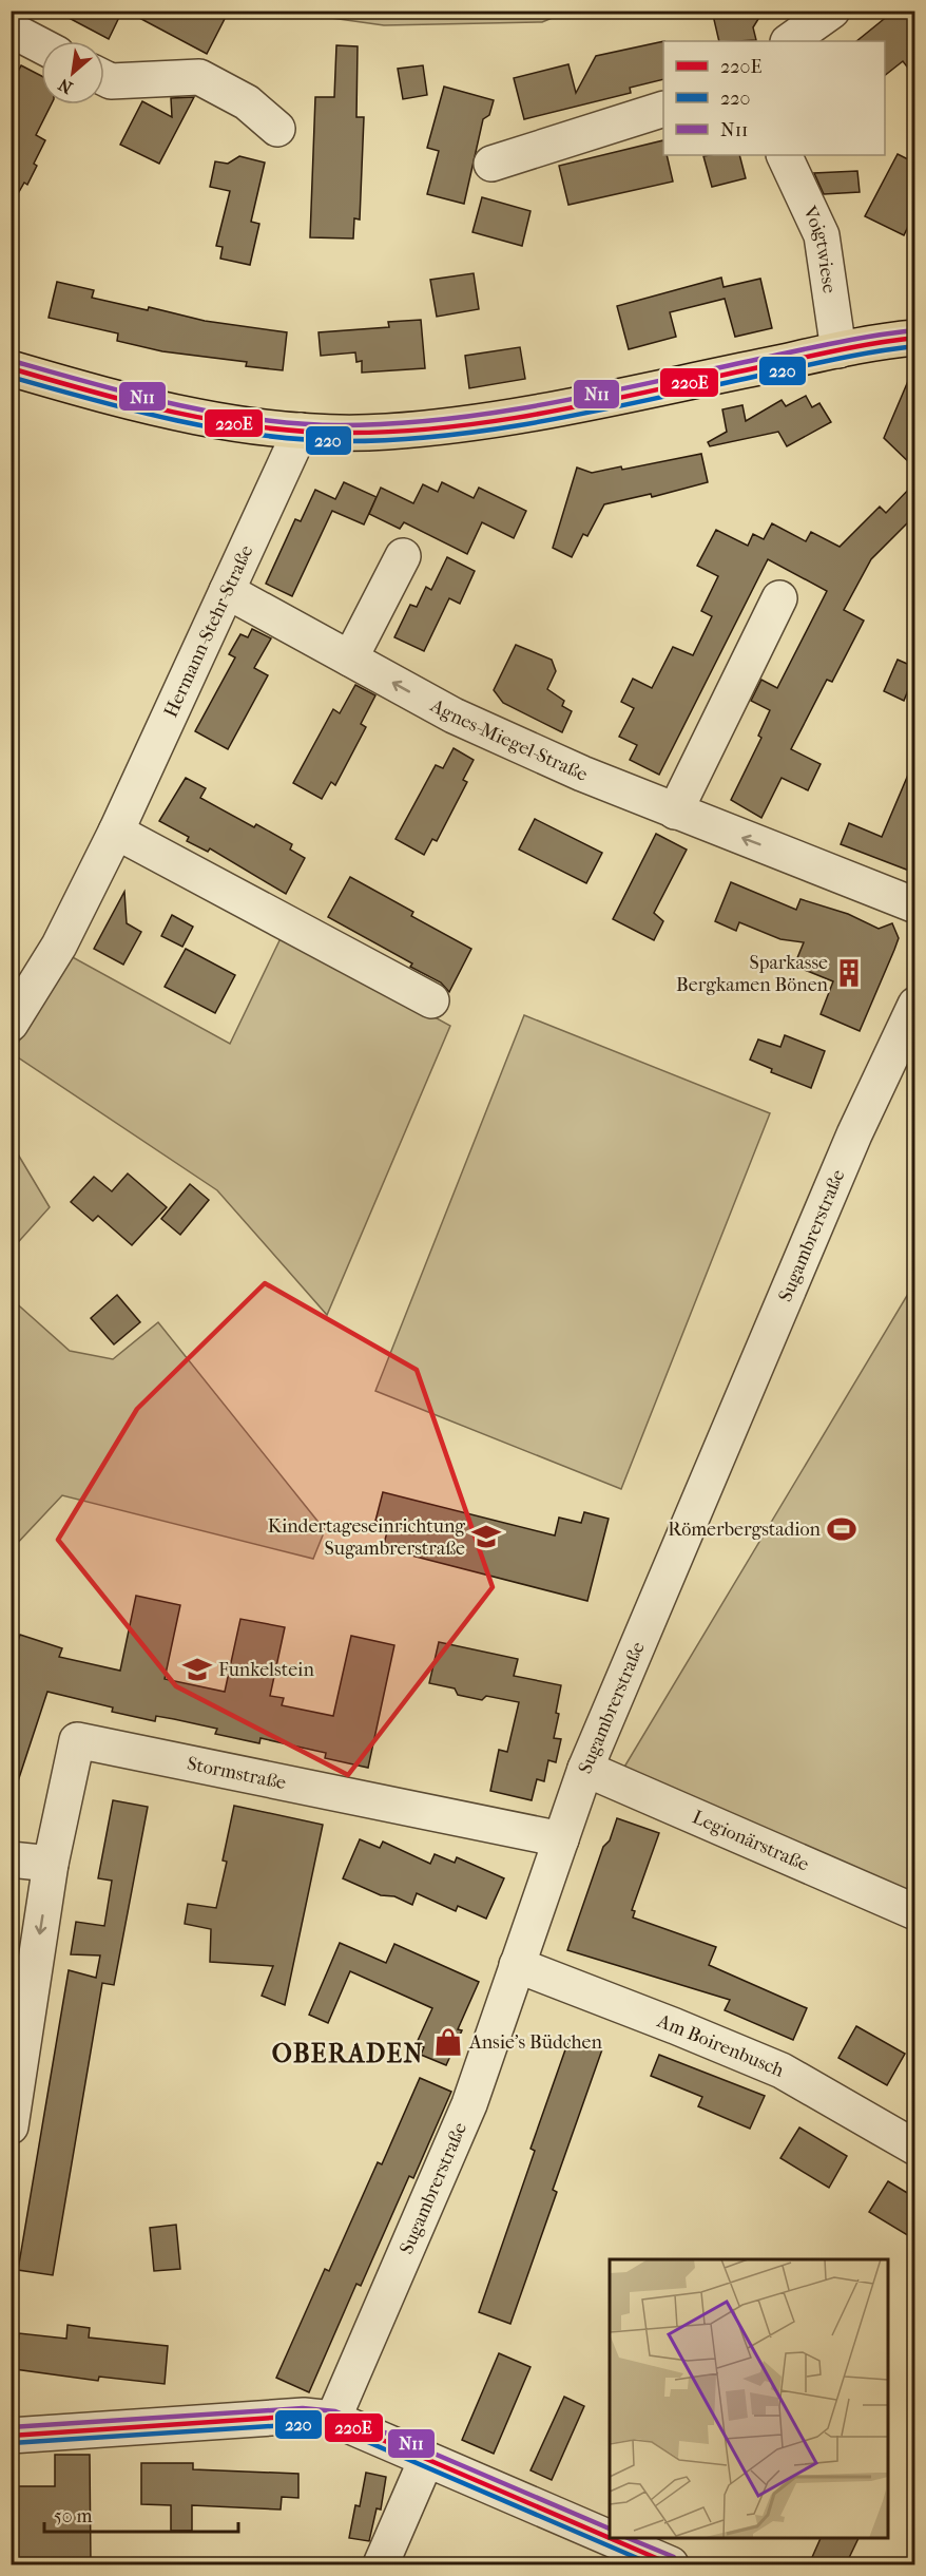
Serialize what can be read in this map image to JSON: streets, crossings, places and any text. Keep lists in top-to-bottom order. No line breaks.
{"streets":{"street":["Voigtwiese","Hermann-Stehr-Straße","Agnes-Miegel-Straße","Sugambrerstraße","Stormstraße","Legionärstraße","Am Boirenbusch"]},"crossings":[["Hermann-Stehr-Straße","Agnes-Miegel-Straße"],["Sugambrerstraße","Stormstraße"],["Sugambrerstraße","Legionärstraße"],["Sugambrerstraße","Am Boirenbusch"]],"districts":["OBERADEN"],"places":{"building":["Sparkasse Bergkamen Bönen"],"sports":["Römerbergstadion"],"school or university":["Kindertageseinrichtung Sugambrerstraße","Funkelstein"],"shop":["Ansie's Büdchen"]},"lines":["transit line N11","transit line 220E","transit line 220"],"legend":["220E","220","N11"],"scale_bar":"50 m","north":"bottom left"}
